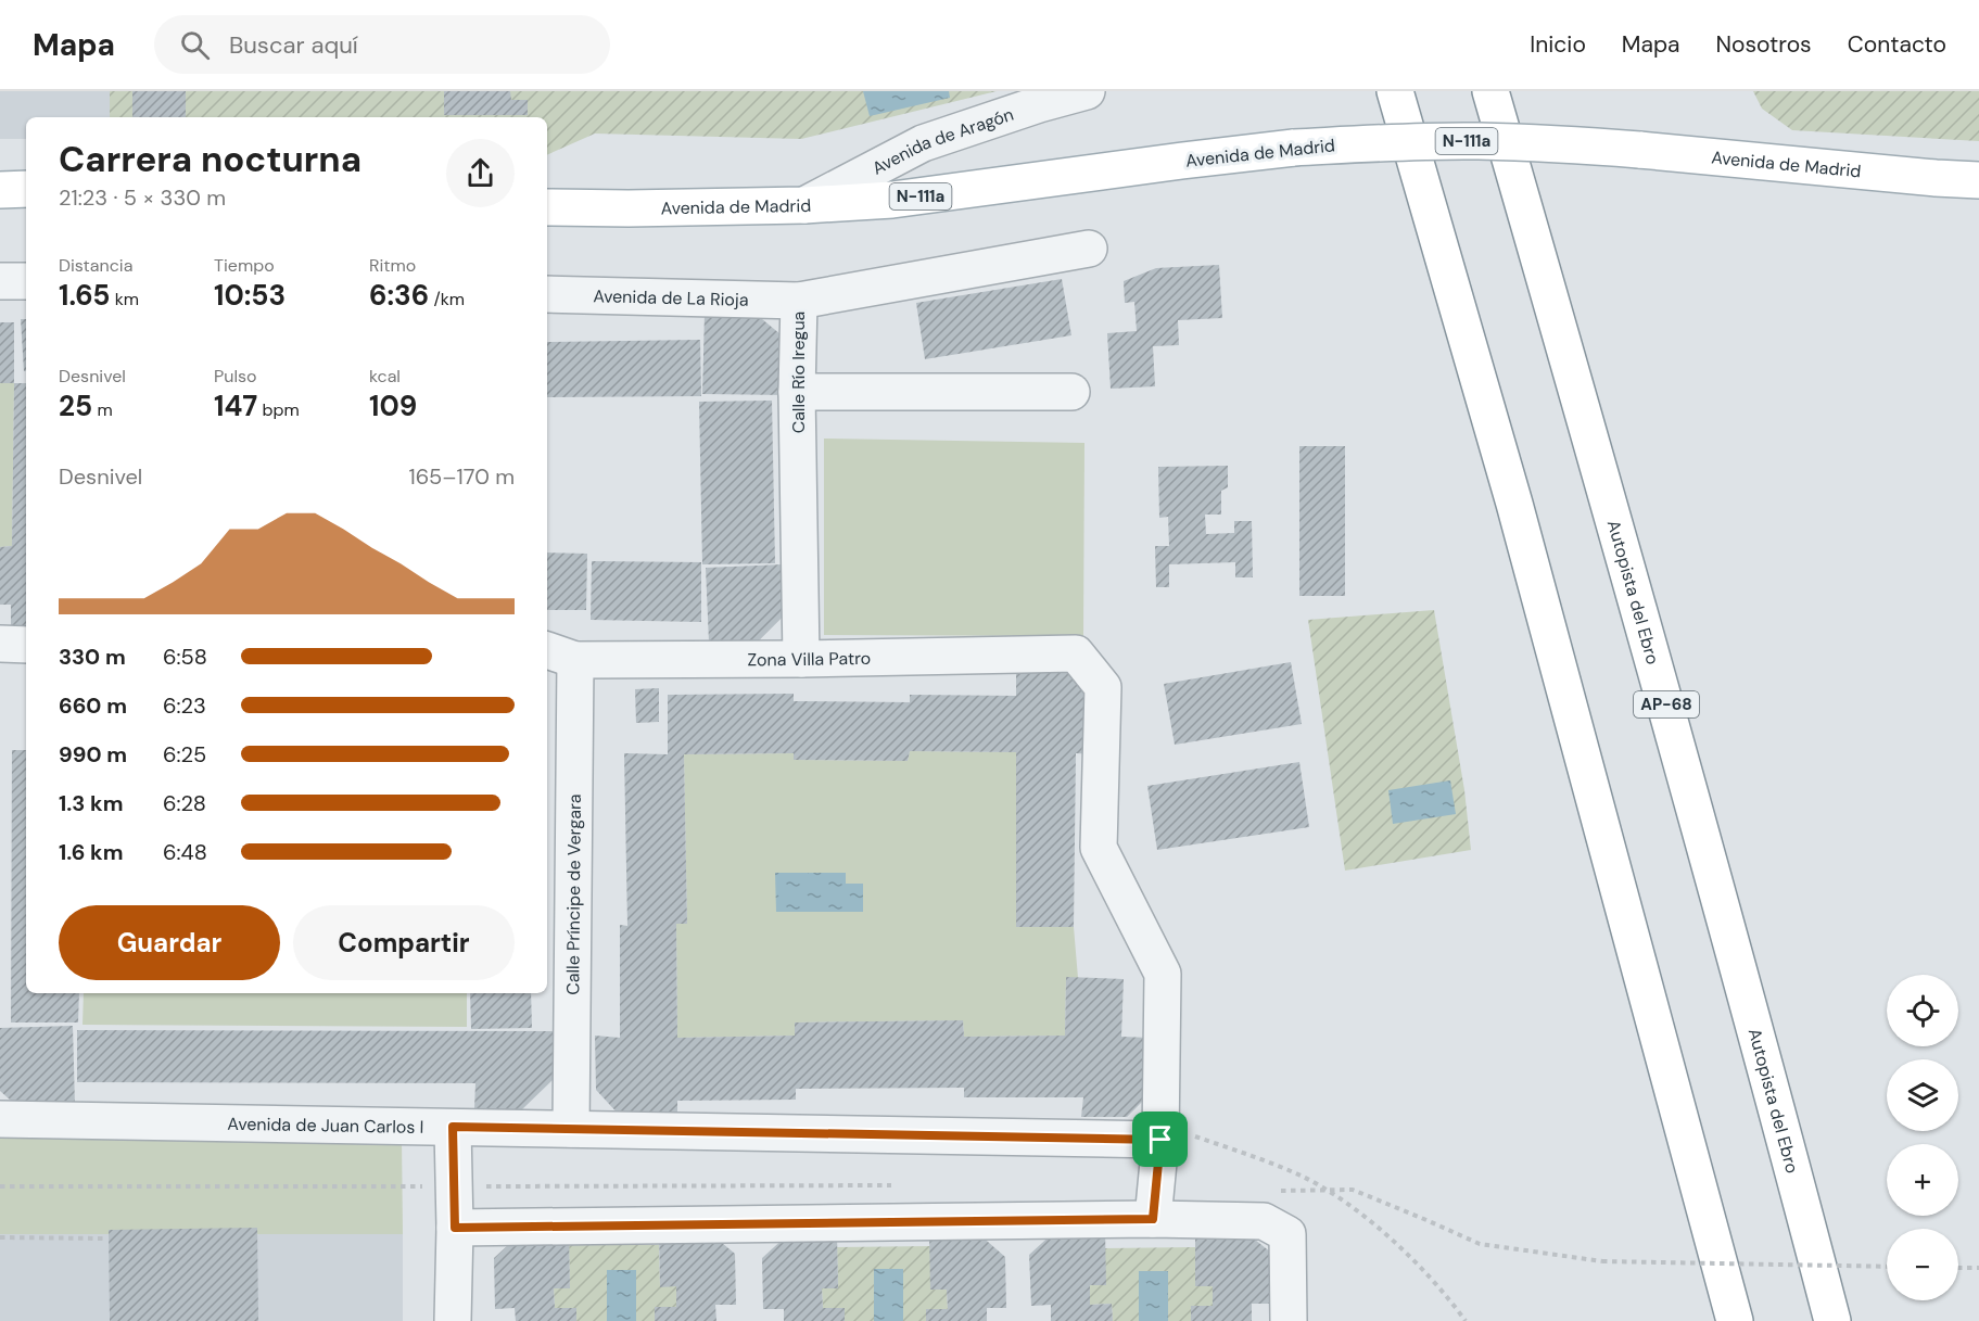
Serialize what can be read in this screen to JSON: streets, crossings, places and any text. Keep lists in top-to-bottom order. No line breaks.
{"streets":{"main road":["N-111a","Avenida de Madrid","Autopista del Ebro","AP-68"],"street":["Avenida de Aragón","Avenida de La Rioja","Calle Río Iregua","Zona Villa Patro","Calle Príncipe de Vergara","Avenida de Juan Carlos I"]},"crossings":[["Avenida de Aragón","Avenida de Madrid"],["Avenida de La Rioja","Calle Río Iregua"],["Calle Río Iregua","Zona Villa Patro"],["Zona Villa Patro","Calle Príncipe de Vergara"],["Zona Villa Patro","Avenida de Juan Carlos I"],["Calle Príncipe de Vergara","Avenida de Juan Carlos I"]],"page":{"header":"Mapa","search":"Buscar aquí","nav":["Inicio","Mapa","Nosotros","Contacto"],"heading":["Carrera nocturna","21:23 · 5 × 330 m"],"stats":[["Distancia","1.65 km"],["Tiempo","10:53"],["Ritmo","6:36 /km"],["Desnivel","25 m"],["Pulso","147 bpm"],["kcal","109"]],"chart":["Desnivel","165–170 m"],"list":[{"name":"330 m","note":"6:58"},{"name":"660 m","note":"6:23"},{"name":"990 m","note":"6:25"},{"name":"1.3 km","note":"6:28"},{"name":"1.6 km","note":"6:48"}],"buttons":["Guardar","Compartir"],"map_buttons":["+","−"]}}
